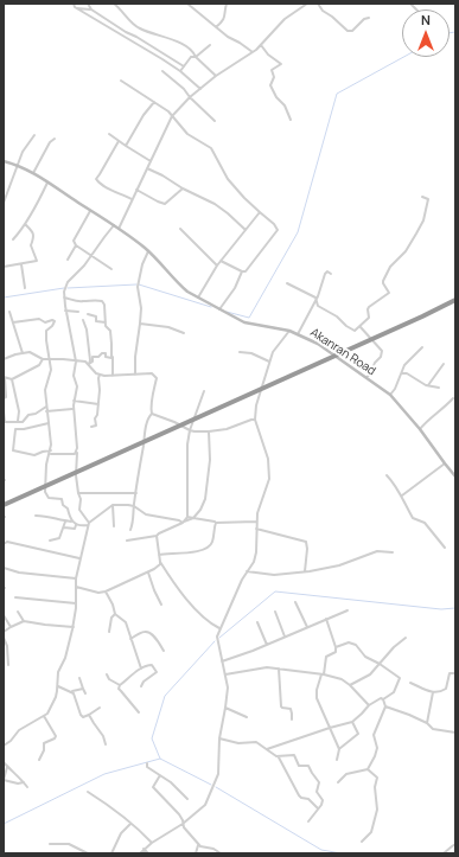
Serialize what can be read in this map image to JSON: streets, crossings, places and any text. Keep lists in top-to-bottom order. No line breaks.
{"streets":{"main road":["Akanran Road"]},"north":"top"}
